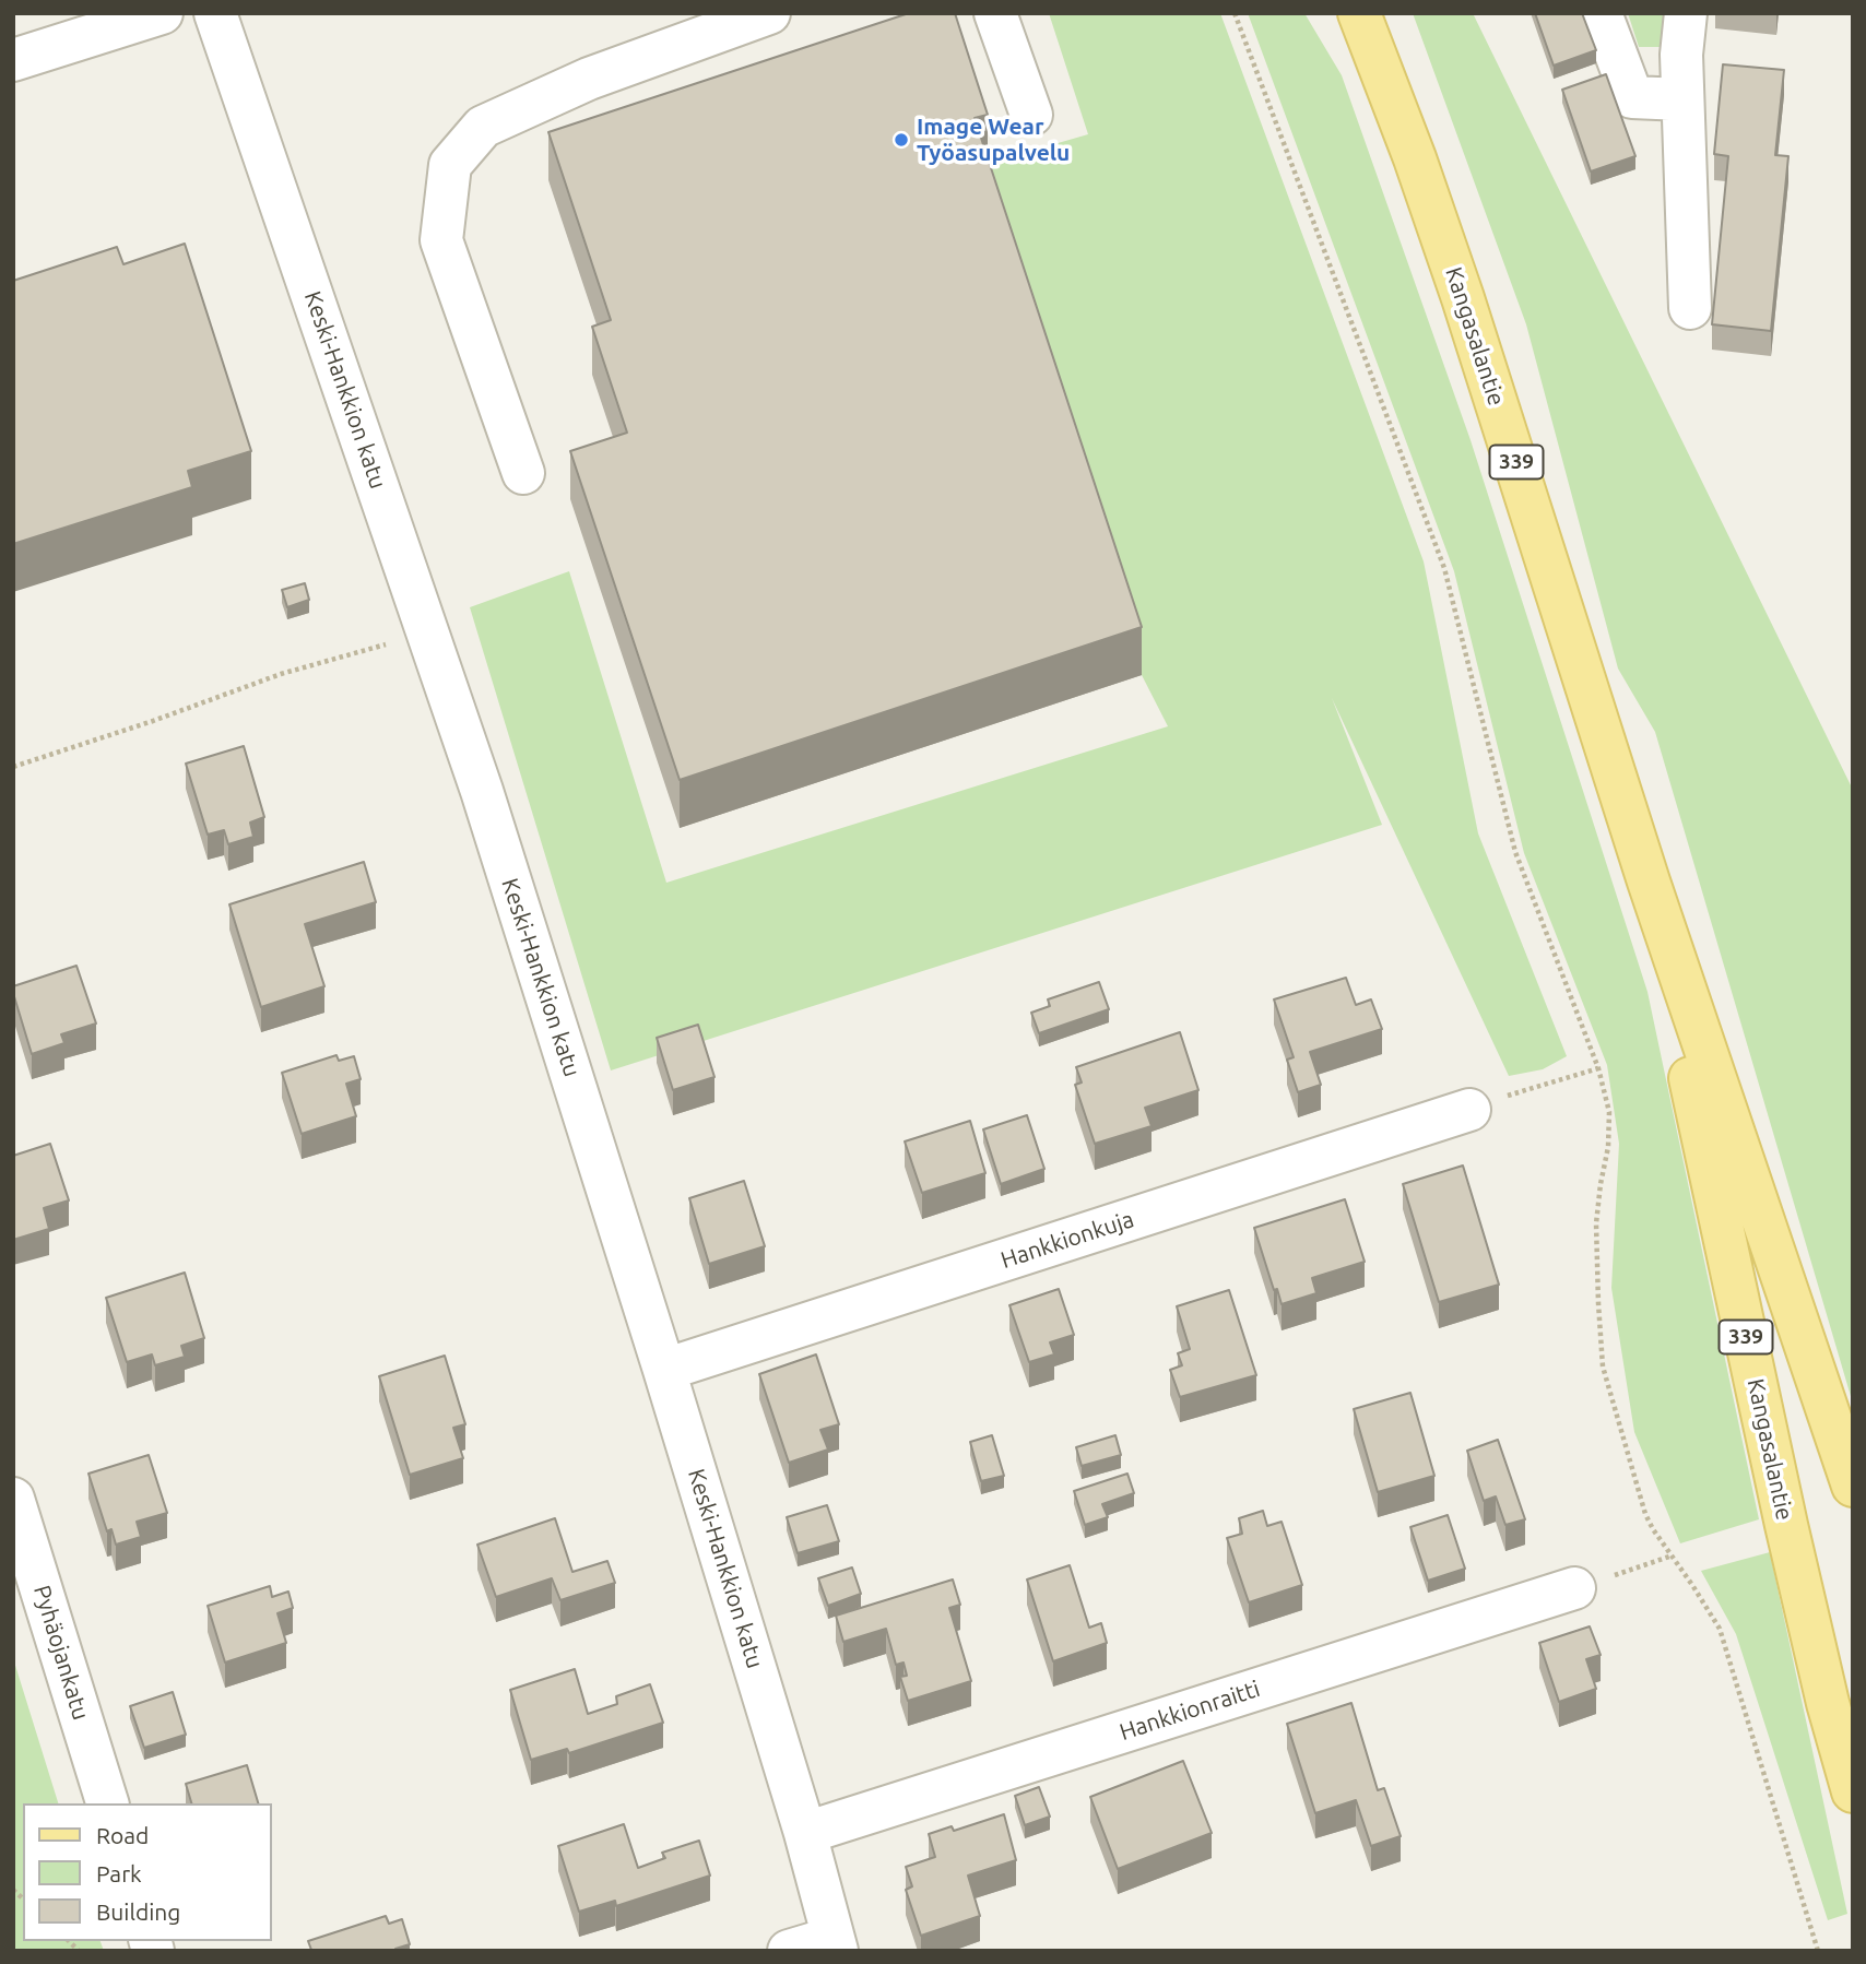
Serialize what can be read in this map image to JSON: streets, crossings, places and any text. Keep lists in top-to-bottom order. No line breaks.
{"streets":{"main road":["Kangasalantie","339"],"street":["Keski-Hankkion katu","Hankkionkuja","Pyhäojankatu","Hankkionraitti"]},"crossings":[["Keski-Hankkion katu","Hankkionkuja"],["Keski-Hankkion katu","Hankkionraitti"]],"places":["Image Wear Työasupalvelu"],"legend":["Road","Park","Building"]}
